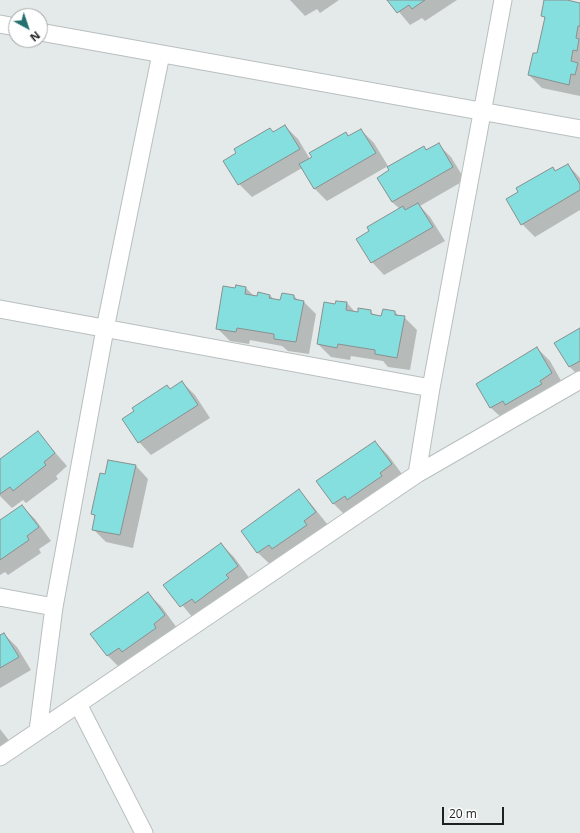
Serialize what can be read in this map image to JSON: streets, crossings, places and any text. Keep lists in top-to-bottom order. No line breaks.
{"scale_bar":"20 m","north":"bottom right"}
